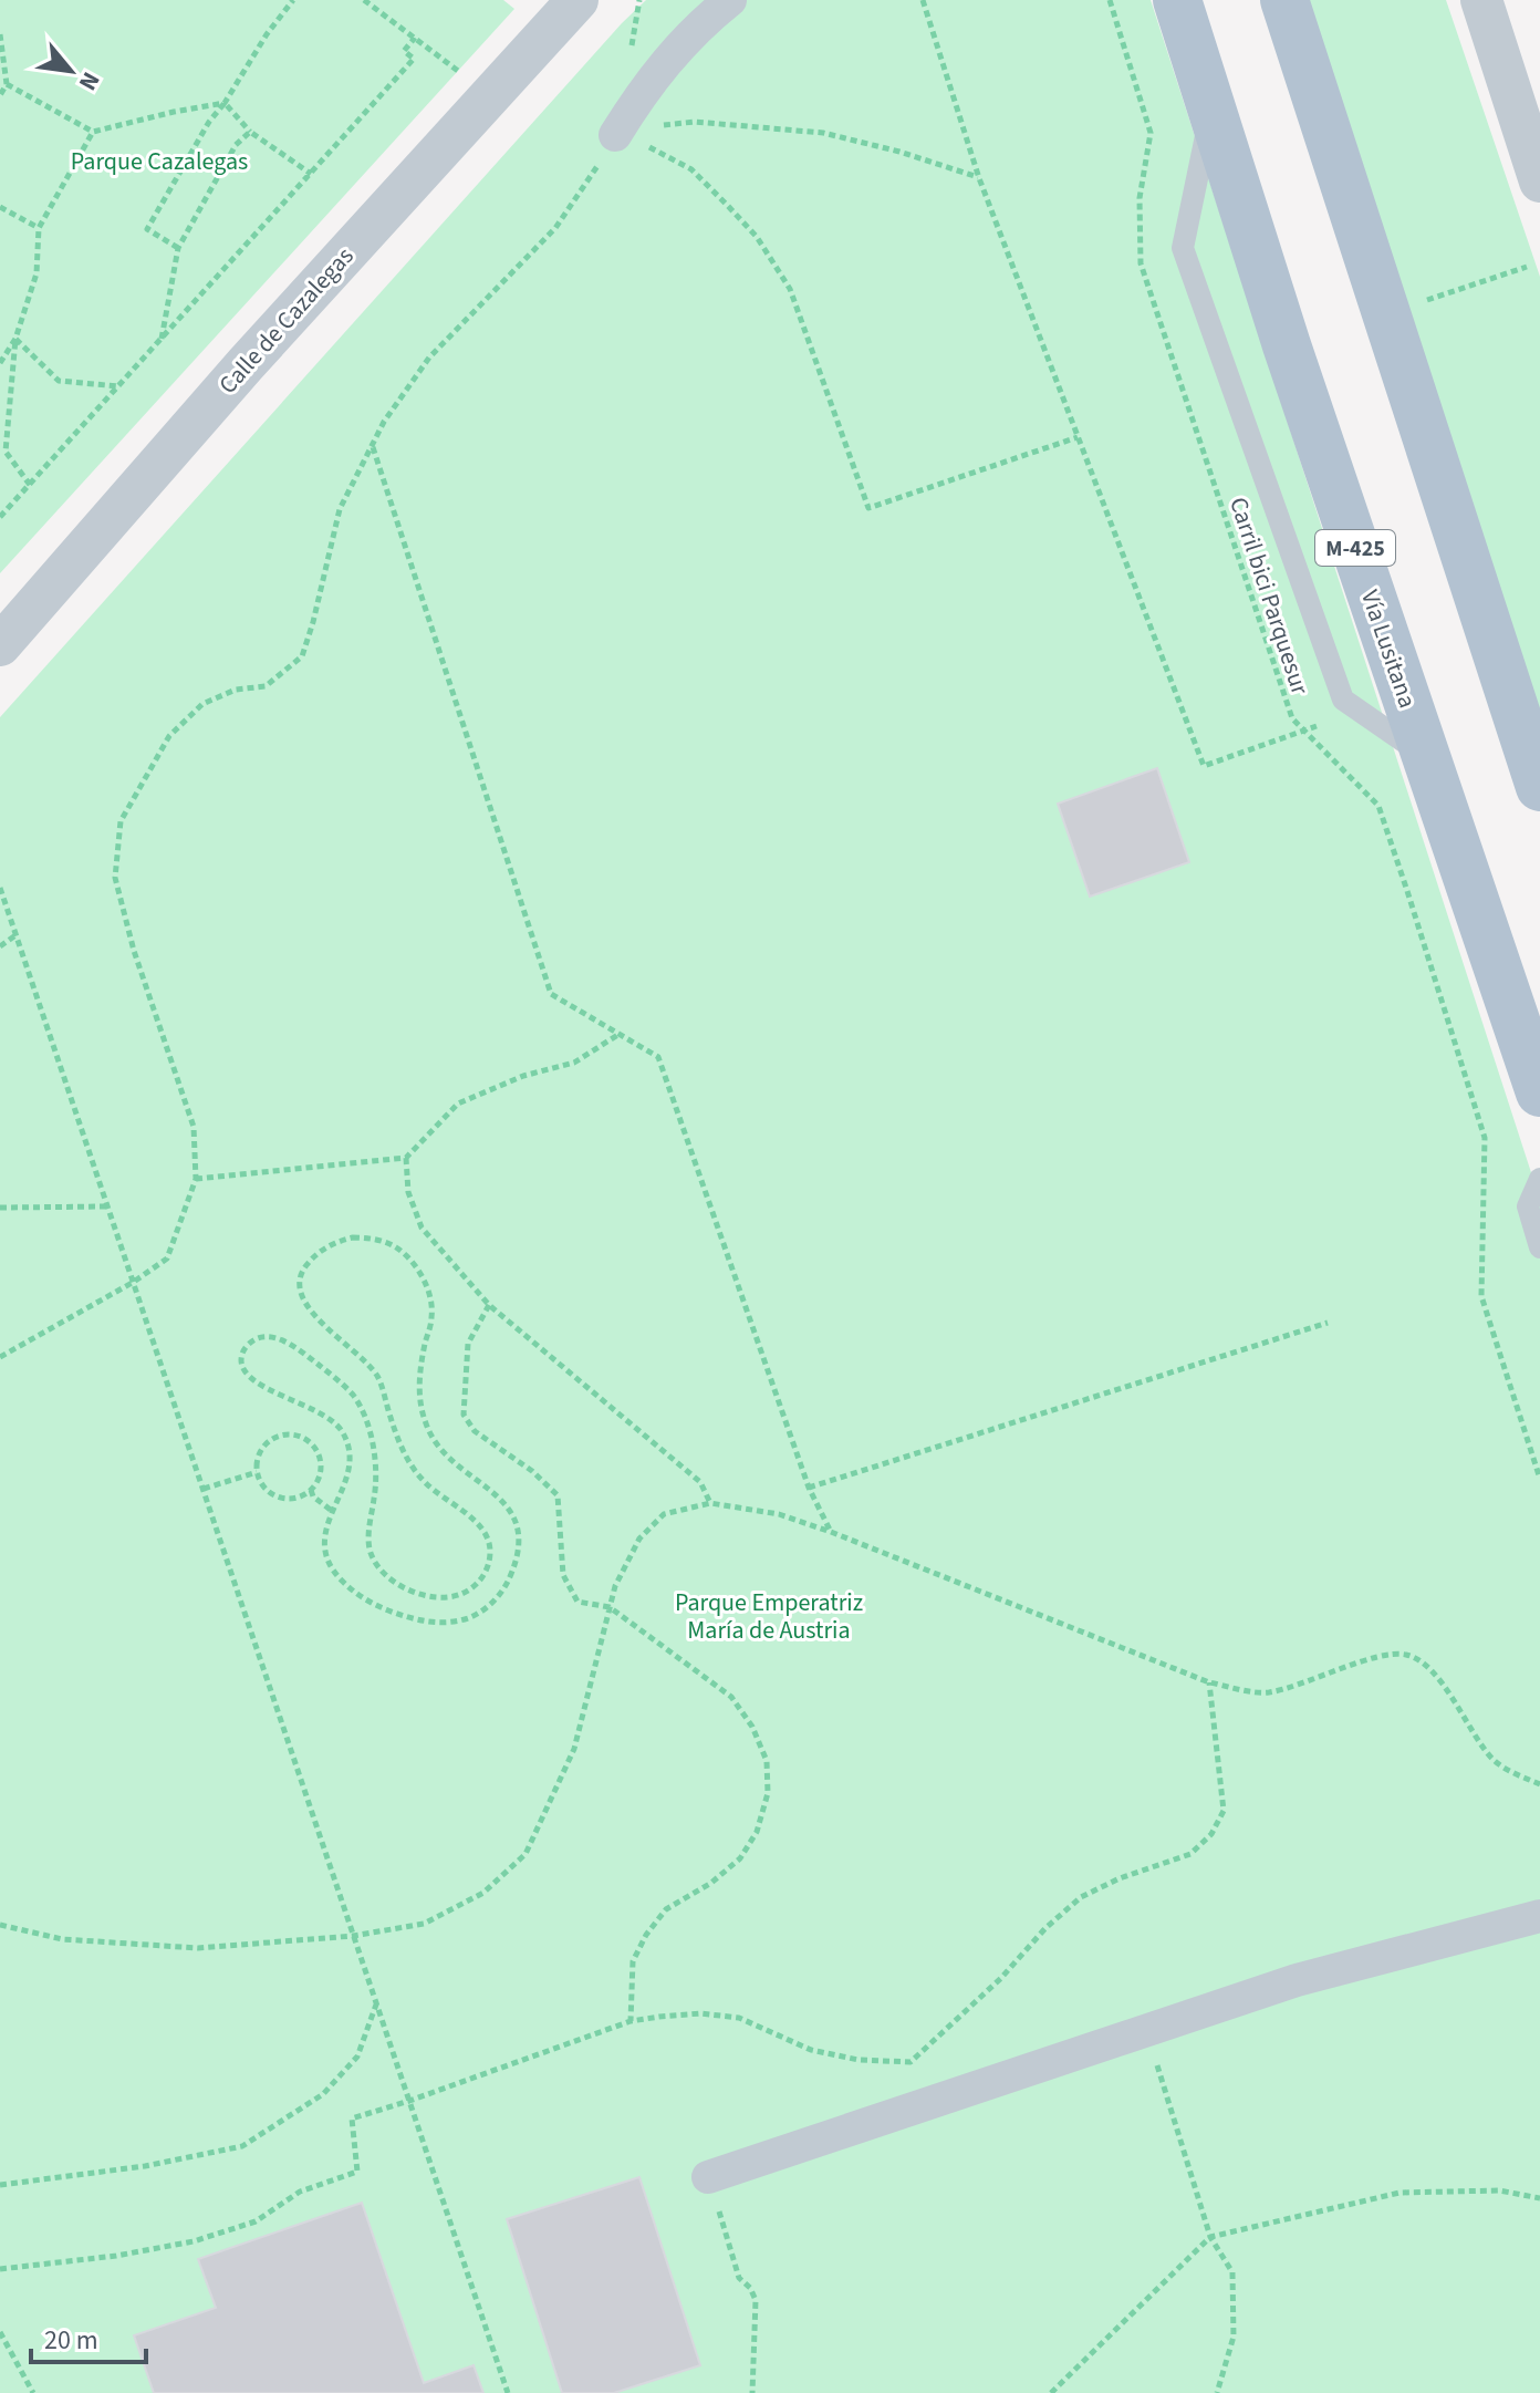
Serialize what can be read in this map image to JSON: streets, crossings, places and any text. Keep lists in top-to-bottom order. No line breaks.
{"streets":{"main road":["M-425","Vía Lusitana"],"street":["Calle de Cazalegas"],"path":["Carril bici Parquesur"]},"parks":["Parque Cazalegas","Parque Emperatriz María de Austria"],"scale_bar":"20 m","north":"bottom right"}
